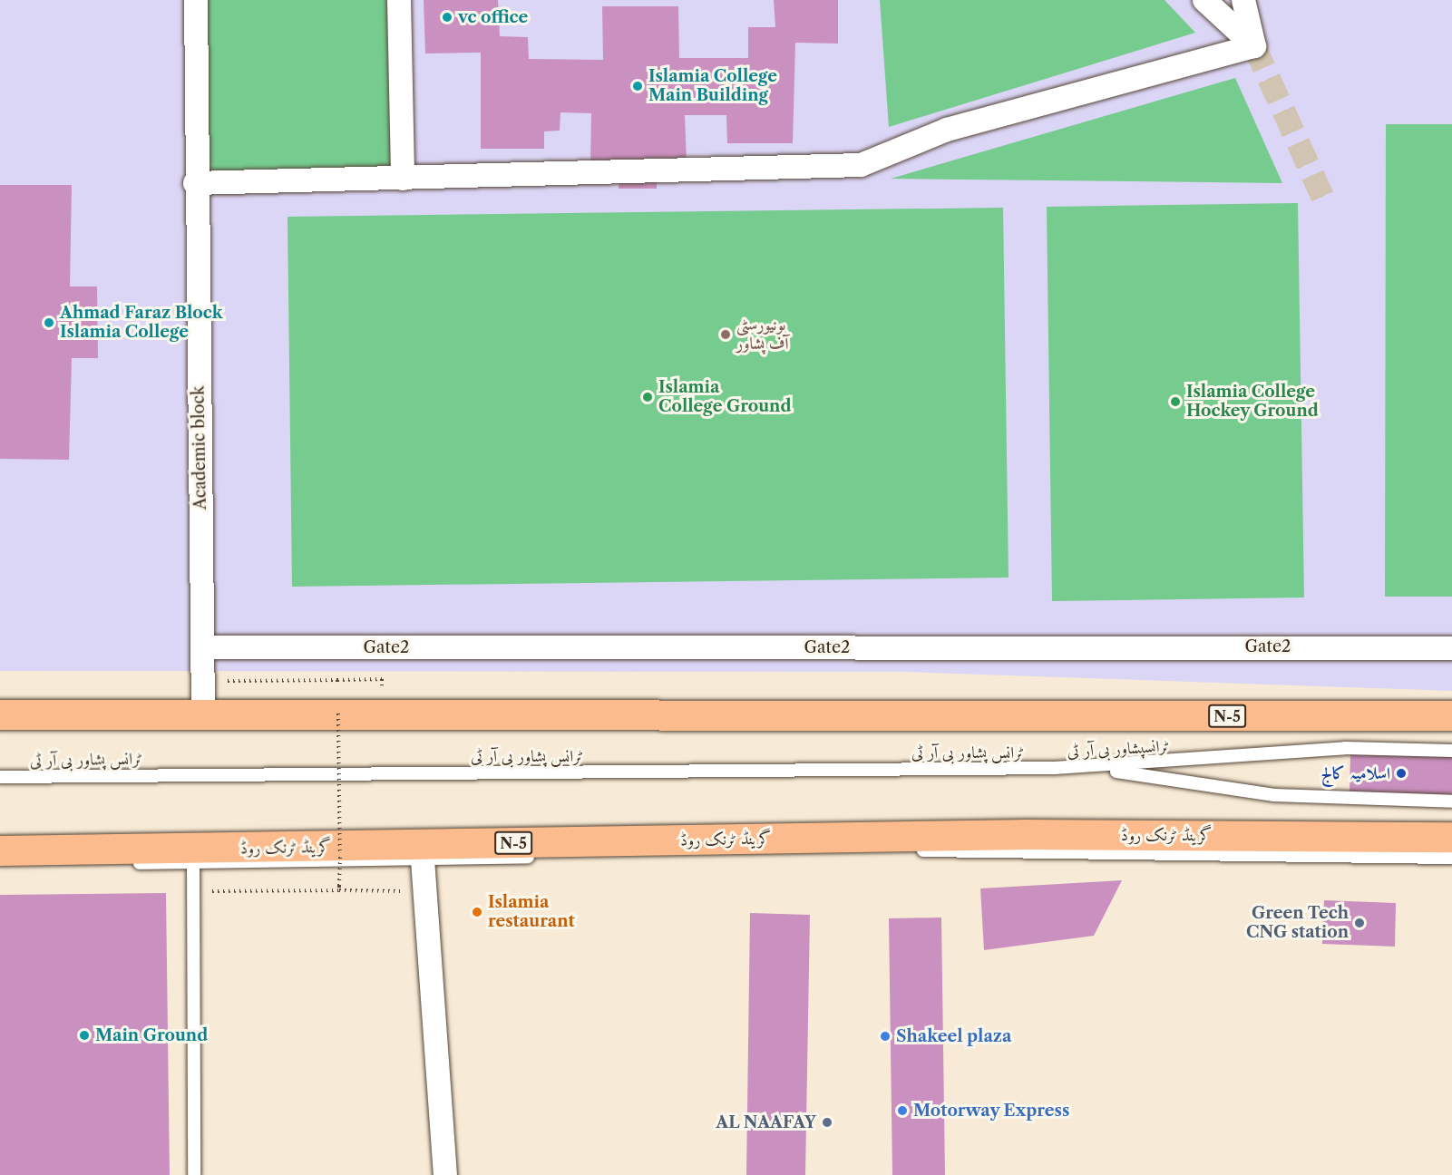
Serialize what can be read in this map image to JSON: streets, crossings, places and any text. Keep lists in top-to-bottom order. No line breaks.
{"streets":{"highway":["N-5","گرینڈ ٹرنک روڈ"],"street":["Academic block","Gate2"],"lane":["ٹرانسپشاور بی آر ٹی","ٹرانس پشاور بی آر ٹی"]},"crossings":[["Academic block","Gate2"],["Academic block","N-5"],["ٹرانسپشاور بی آر ٹی","ٹرانس پشاور بی آر ٹی"]],"places":["vc office","Islamia College Main Building","Ahmad Faraz Block Islamia College","یونیورسٹی آف پشاور","Islamia College Ground","Islamia College Hockey Ground","اسلامیہ کالج","Islamia restaurant","Green Tech CNG station","Main Ground","Shakeel plaza","Motorway Express","AL NAAFAY"]}
